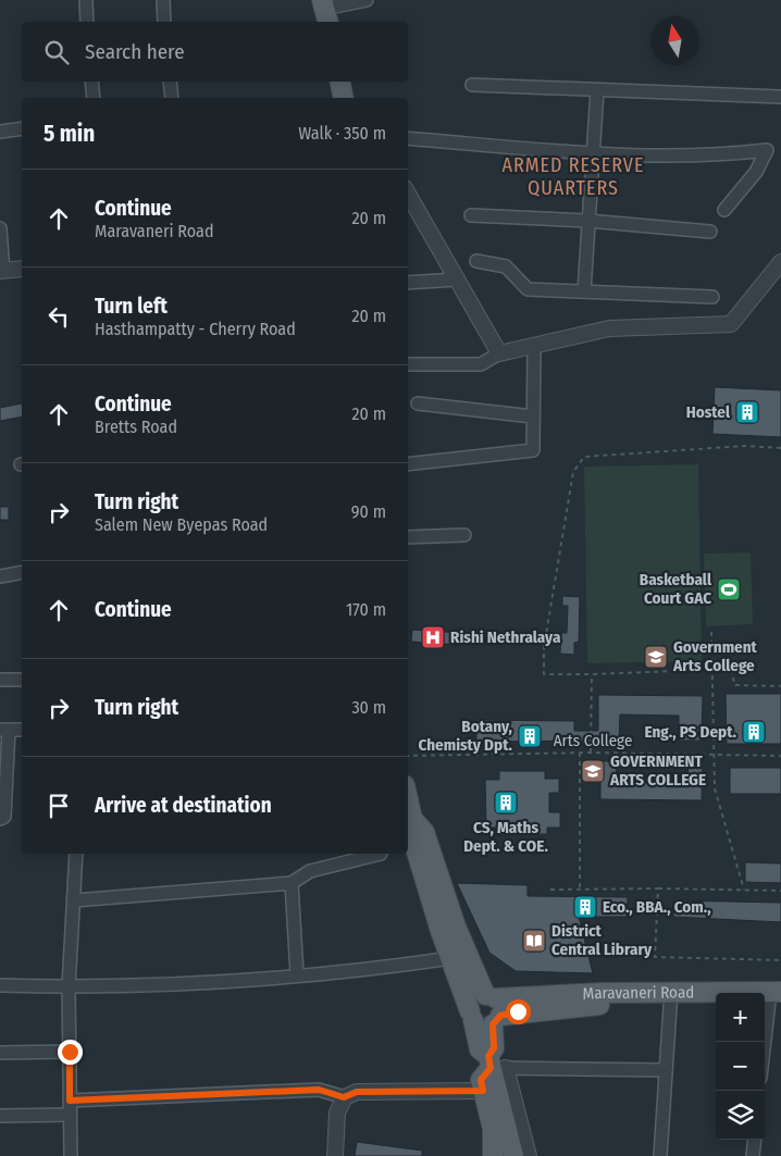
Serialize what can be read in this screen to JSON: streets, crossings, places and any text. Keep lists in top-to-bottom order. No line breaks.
{"streets":{"main road":["Maravaneri Road"],"path":["Arts College"]},"districts":["ARMED RESERVE QUARTERS"],"places":{"building":["Hostel","Eng., PS Dept.","Botany, Chemisty Dpt.","CS, Maths Dept. & COE.","Eco., BBA., Com.,"],"sports":["Basketball Court GAC"],"hospital":["Rishi Nethralaya"],"school or university":["Government Arts College","GOVERNMENT ARTS COLLEGE"],"library":["District Central Library"]},"north":"top","page":{"search":"Search here","heading":["5 min","Walk · 350 m"],"list":[["Continue","Maravaneri Road","20 m"],["Turn left","Hasthampatty - Cherry Road","20 m"],["Continue","Bretts Road","20 m"],["Turn right","Salem New Byepas Road","90 m"],["Continue","170 m"],["Turn right","30 m"],"Arrive at destination"],"map_buttons":["+","−"]}}
